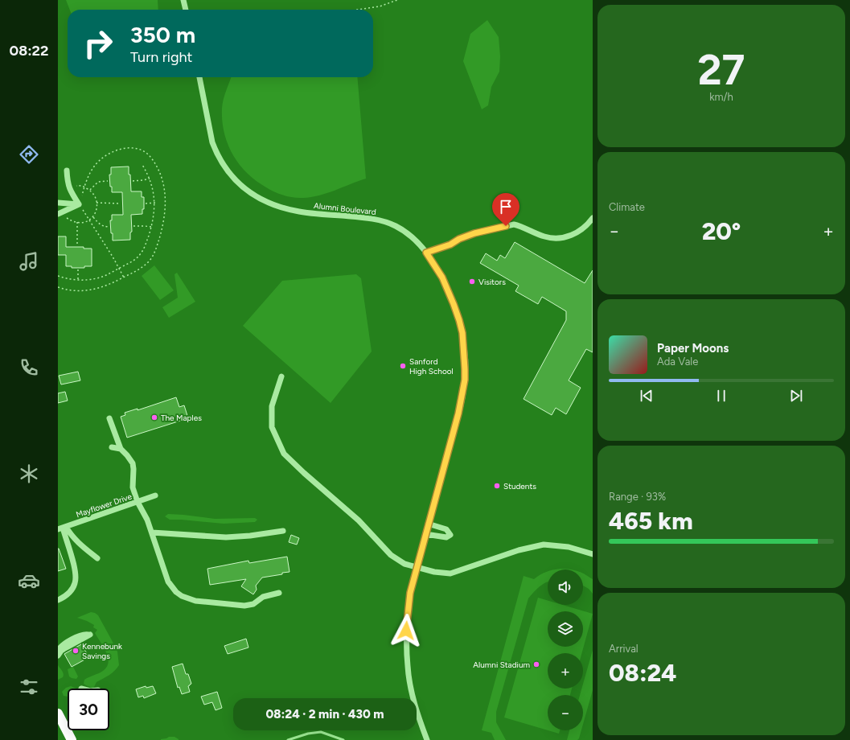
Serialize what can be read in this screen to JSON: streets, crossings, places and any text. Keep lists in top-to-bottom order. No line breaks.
{"streets":{"street":["Alumni Boulevard","Mayflower Drive"]},"places":["Visitors","Sanford High School","The Maples","Students","Kennebunk Savings","Alumni Stadium"],"page":{"tabs":"08:22","tile":[["27","km/h"],"Climate",["Range · 93%","465 km"],["Arrival","08:24"]],"turn":["350 m","Turn right"],"heat":["−","20°","+"],"song":["Paper Moons","Ada Vale"],"map_buttons":["+","−"],"limit":"30","trip":"08:24 · 2 min · 430 m"}}
